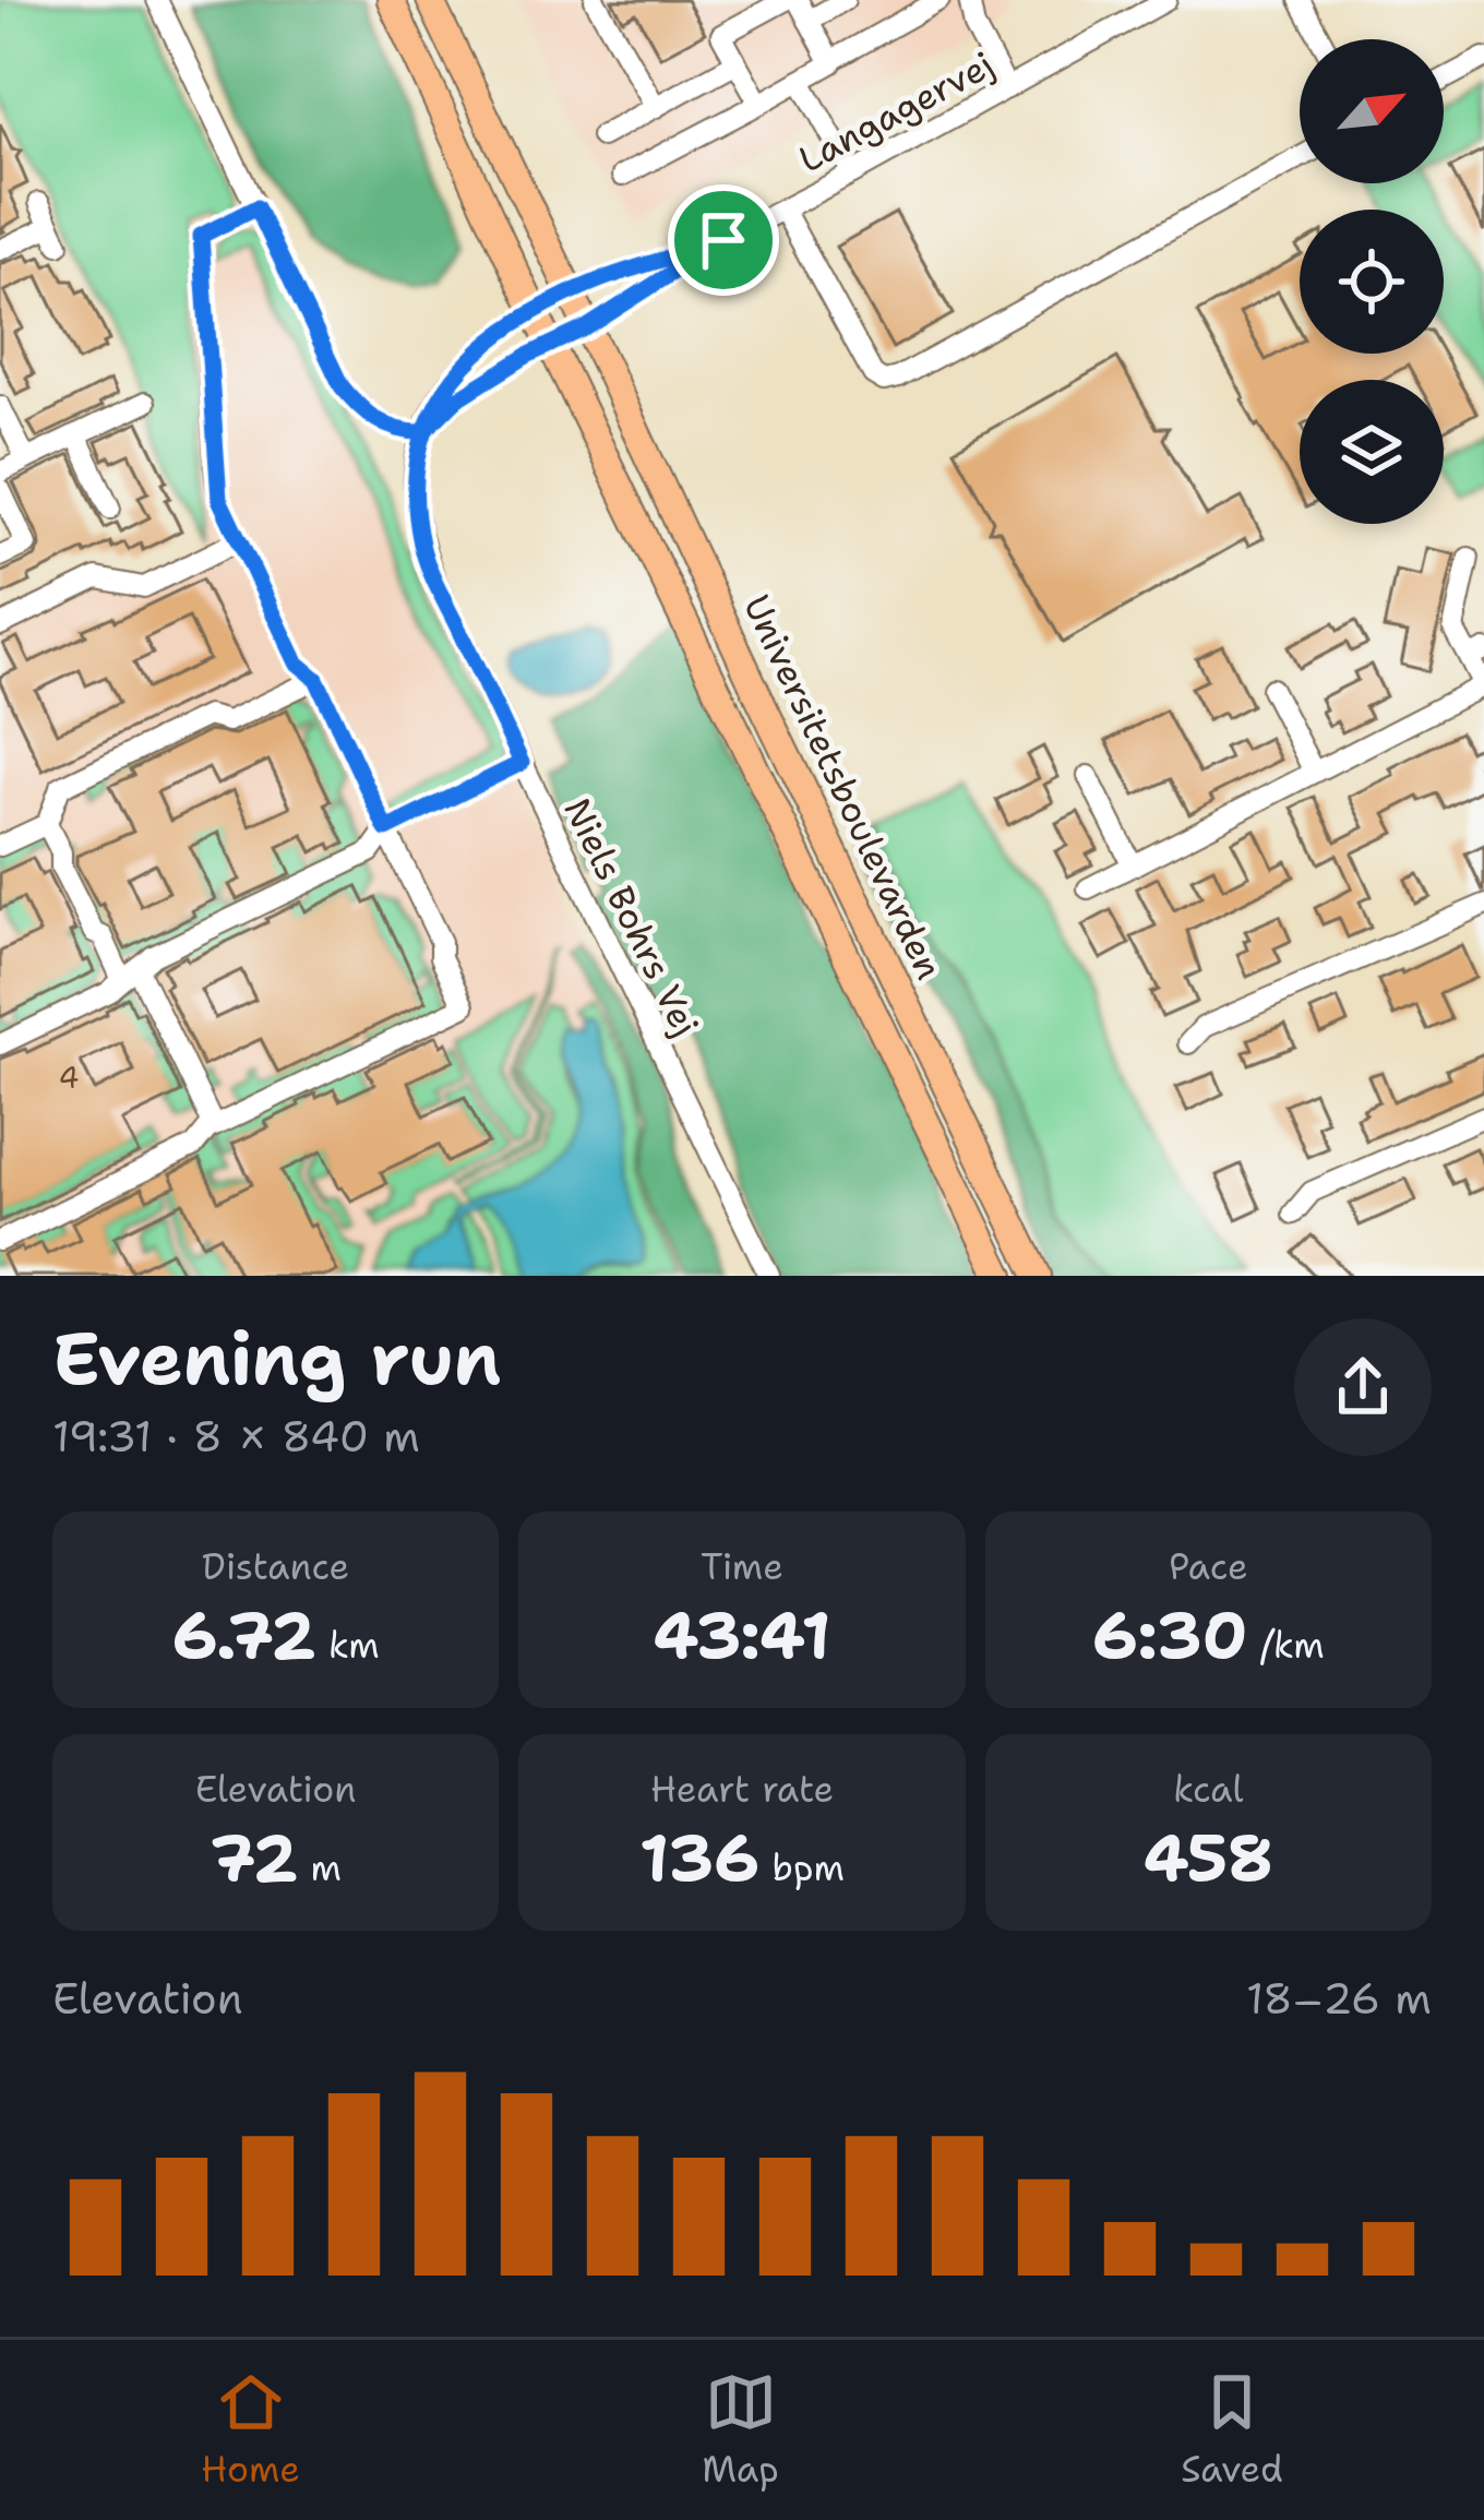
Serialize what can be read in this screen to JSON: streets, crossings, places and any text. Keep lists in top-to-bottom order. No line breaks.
{"streets":{"main road":["Universitetsboulevarden"],"street":["Langagervej","Niels Bohrs Vej"]},"crossings":[["Langagervej","Universitetsboulevarden"],["Langagervej","Niels Bohrs Vej"]],"house_numbers":["4"],"north":"top right","page":{"heading":["Evening run","19:31 · 8 × 840 m"],"stats":[["Distance","6.72 km"],["Time","43:41"],["Pace","6:30 /km"],["Elevation","72 m"],["Heart rate","136 bpm"],["kcal","458"]],"chart":["Elevation","18–26 m"],"tabs":["Home","Map","Saved"]}}
